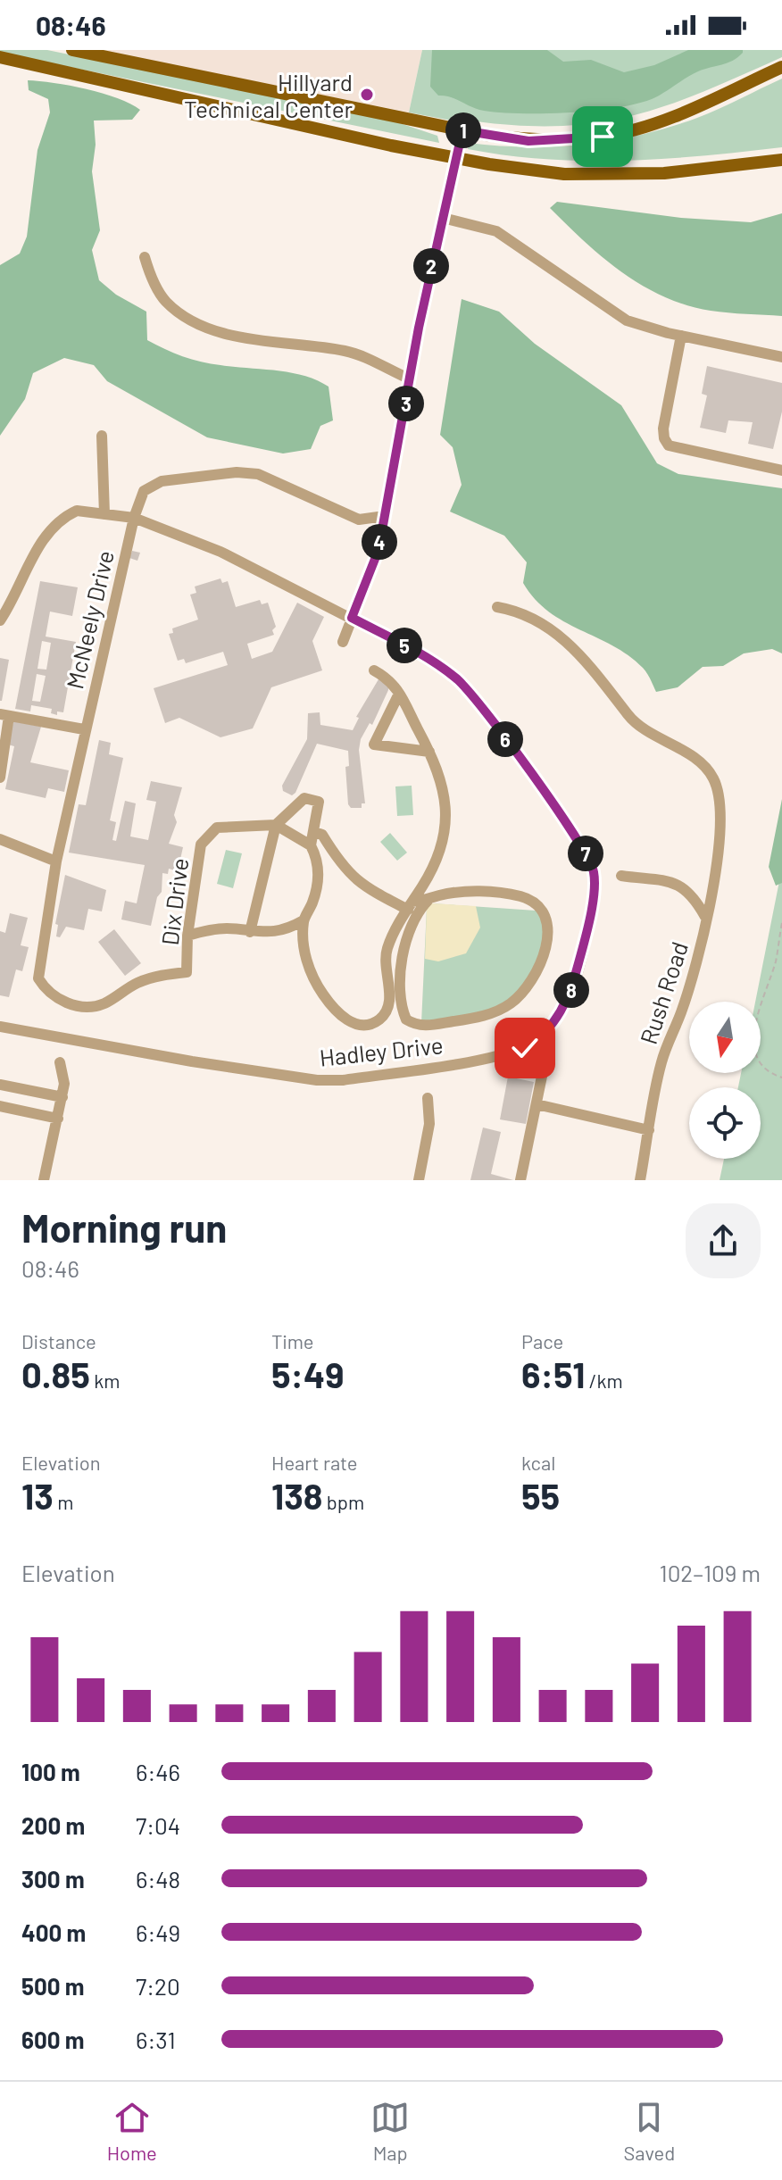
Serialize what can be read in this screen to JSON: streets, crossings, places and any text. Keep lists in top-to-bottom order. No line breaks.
{"streets":{"street":["McNeely Drive","Dix Drive","Rush Road","Hadley Drive"]},"crossings":[["McNeely Drive","Dix Drive"]],"places":["Hillyard Technical Center"],"north":"bottom","page":{"status":"08:46","pins":["1","2","3","4","5","6","7","8"],"heading":["Morning run","08:46"],"stats":[["Distance","0.85 km"],["Time","5:49"],["Pace","6:51 /km"],["Elevation","13 m"],["Heart rate","138 bpm"],["kcal","55"]],"chart":["Elevation","102–109 m"],"list":[{"name":"100 m","note":"6:46"},{"name":"200 m","note":"7:04"},{"name":"300 m","note":"6:48"},{"name":"400 m","note":"6:49"},{"name":"500 m","note":"7:20"},{"name":"600 m","note":"6:31"}],"tabs":["Home","Map","Saved"]}}
